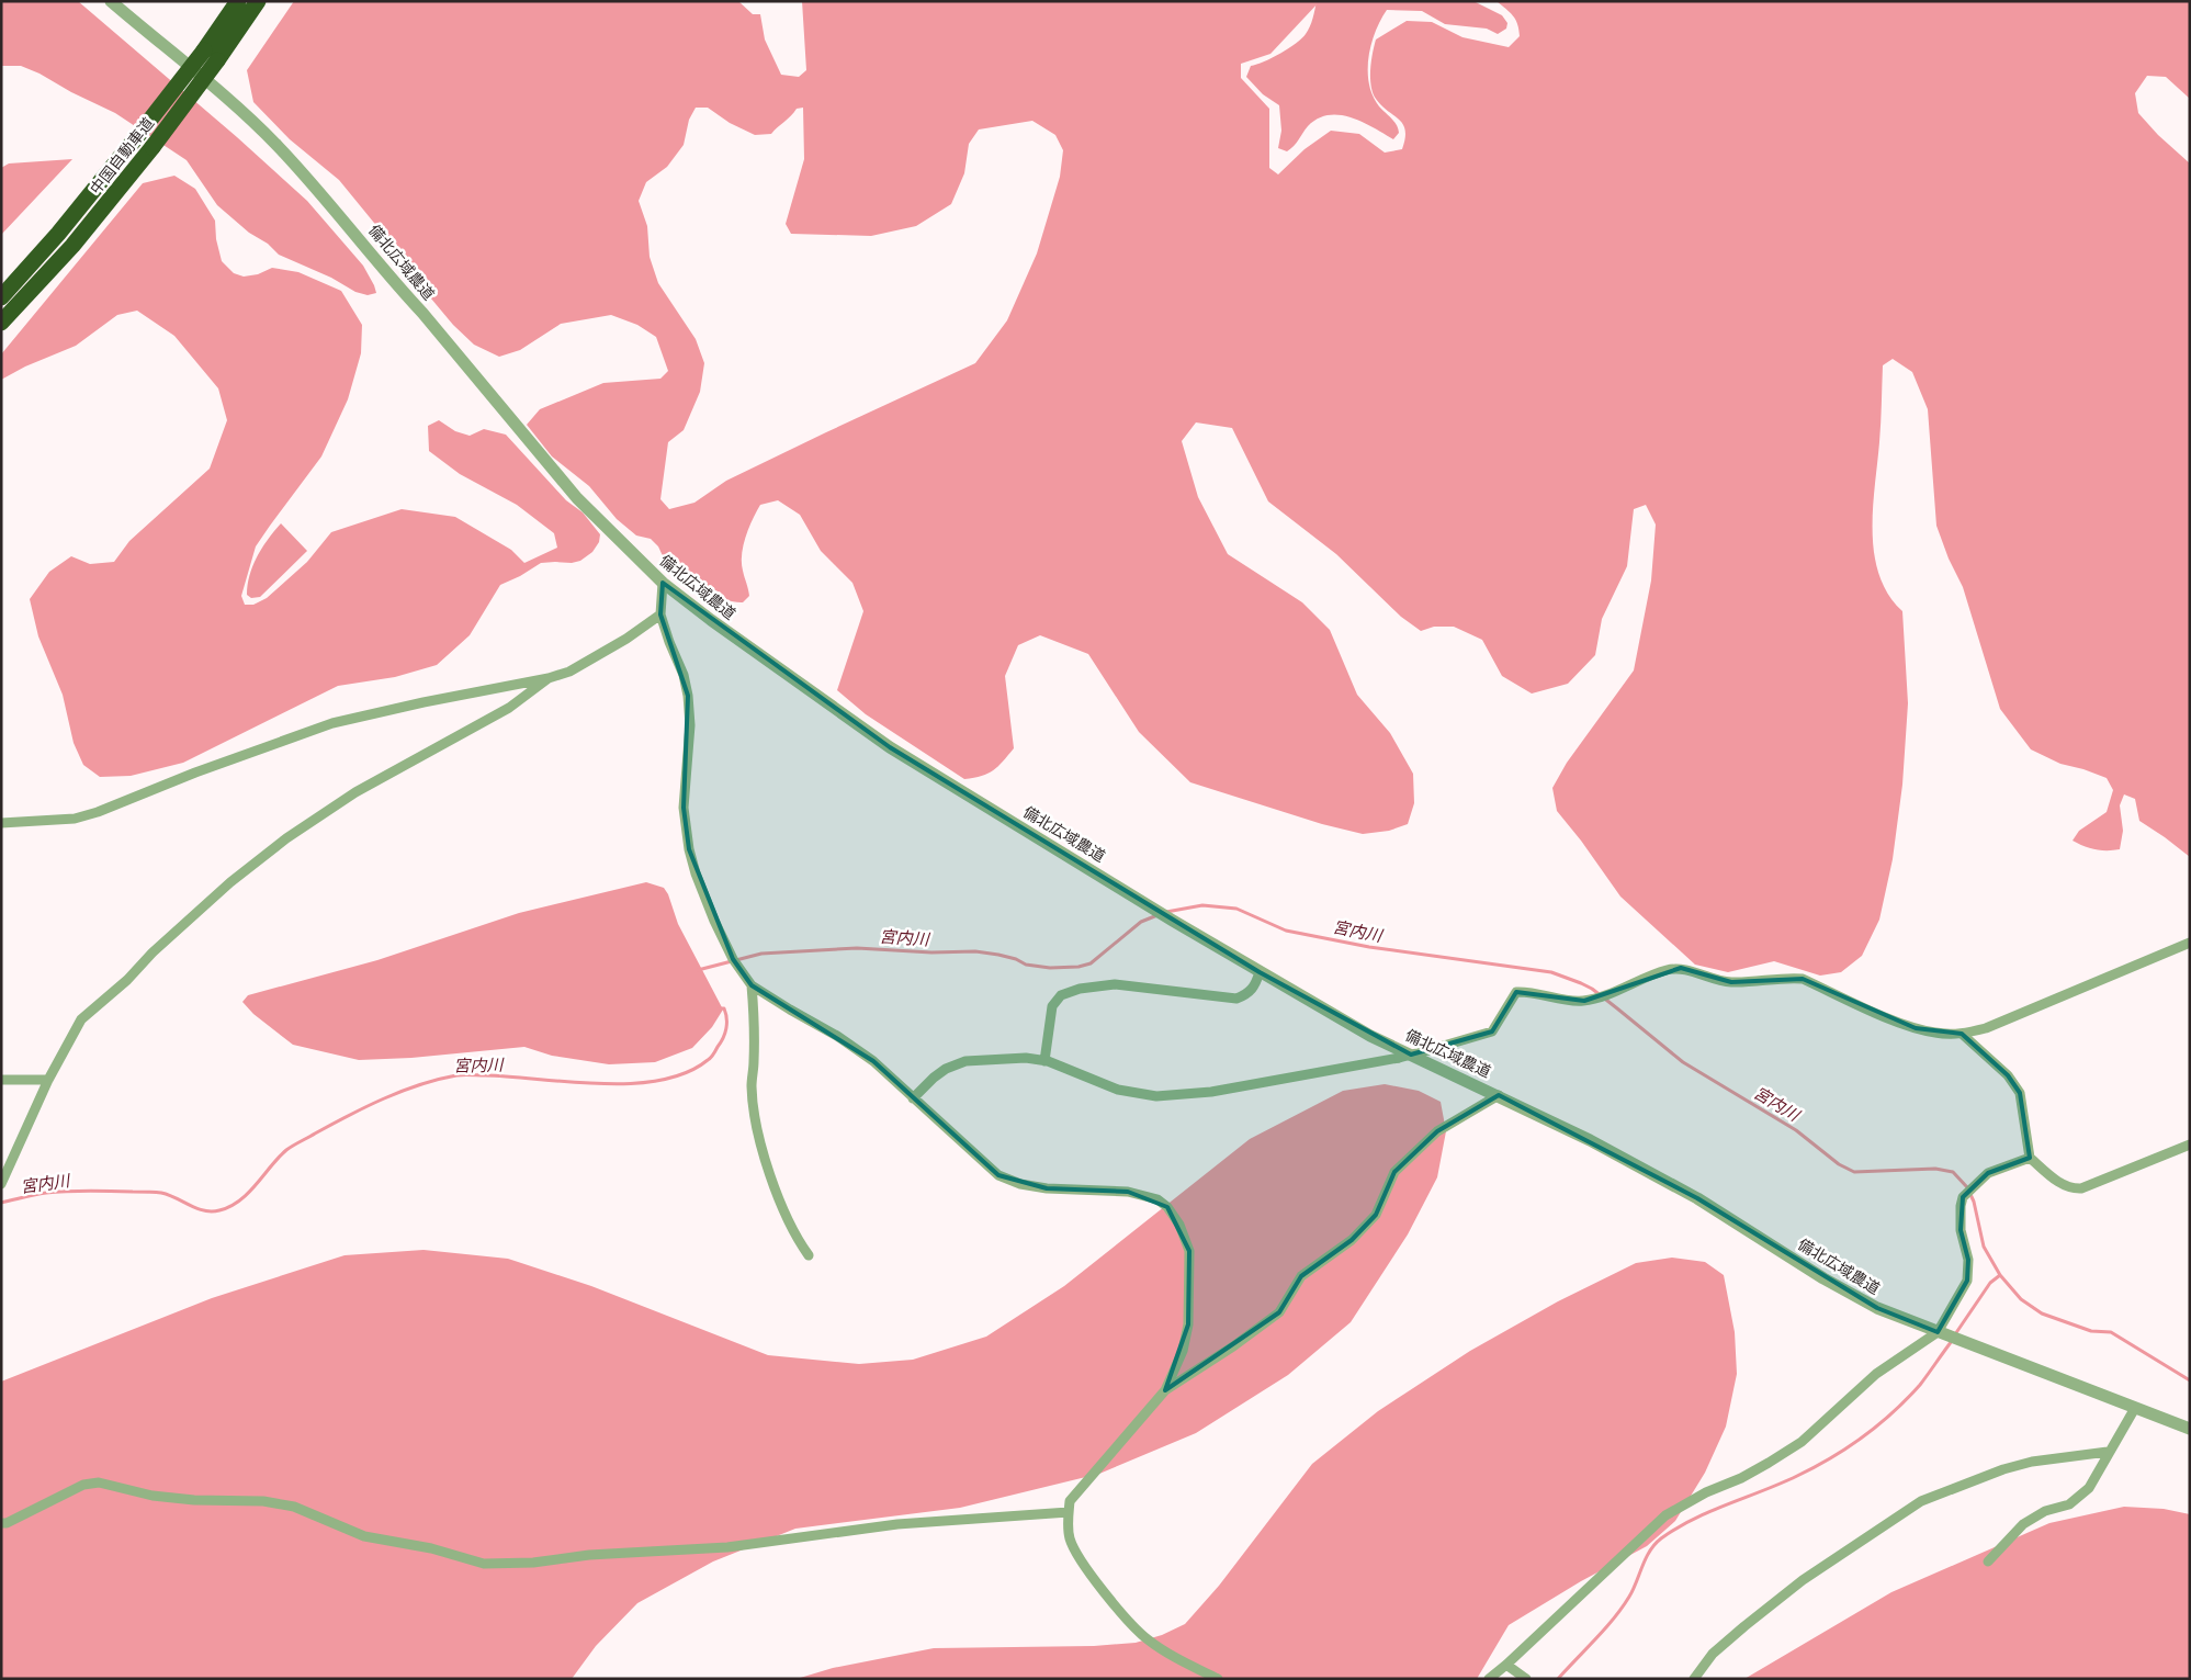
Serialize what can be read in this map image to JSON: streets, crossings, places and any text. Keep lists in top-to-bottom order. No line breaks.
{"streets":{"highway":["中国自動車道"],"street":["備北広域農道"]},"water":["宮内川"]}
